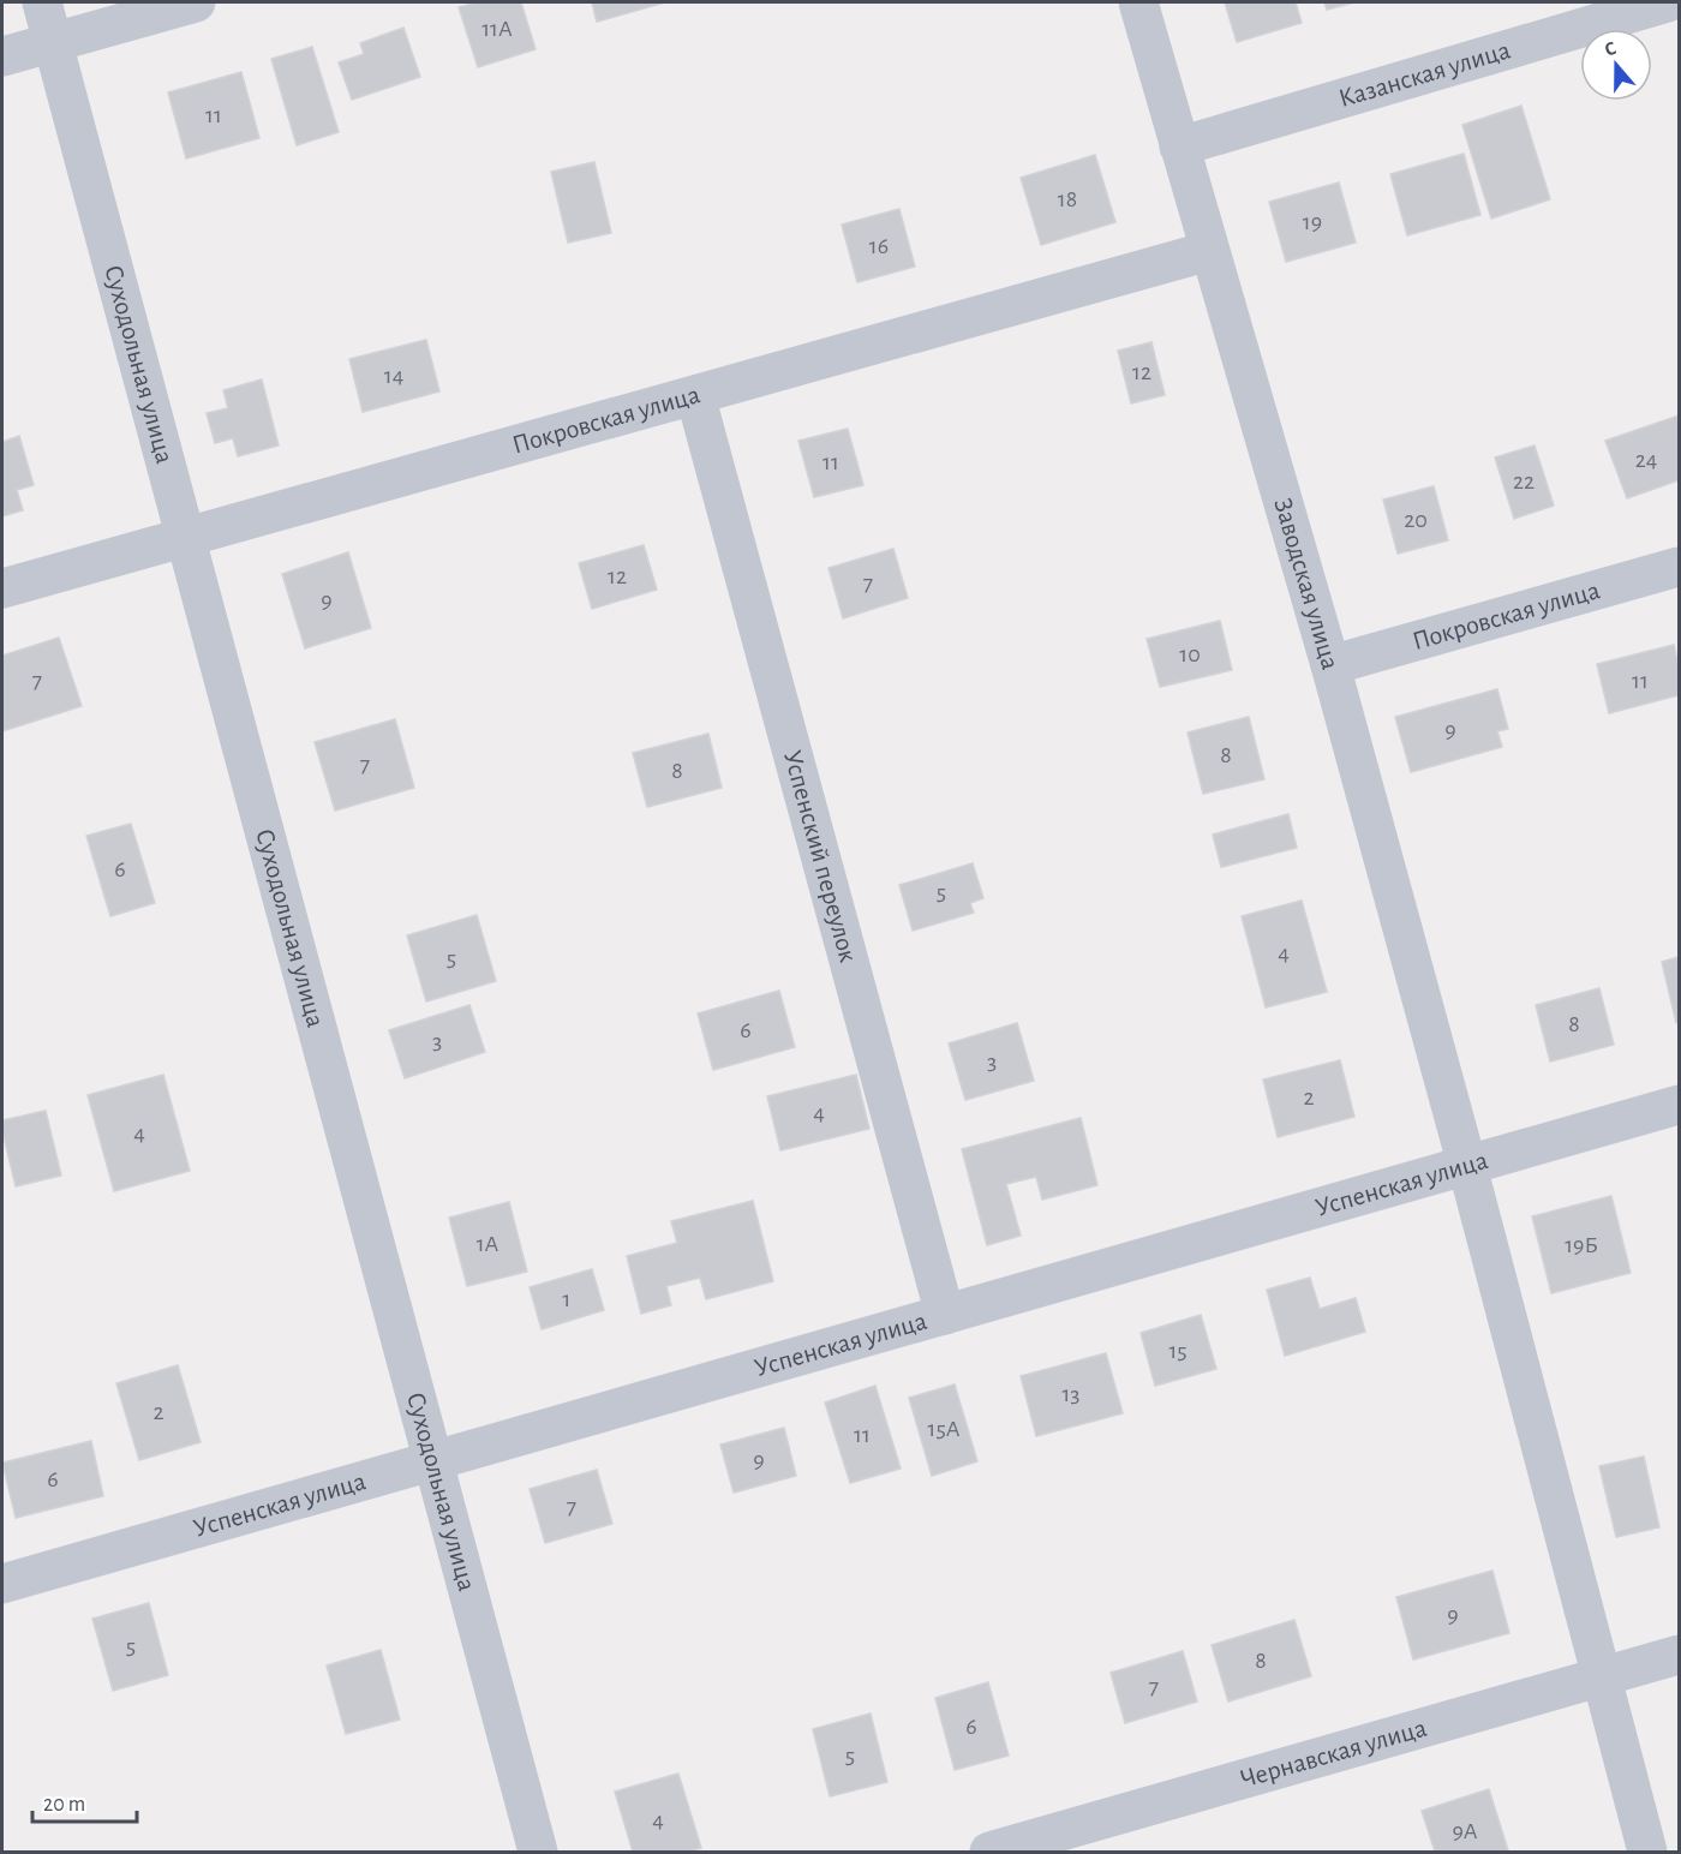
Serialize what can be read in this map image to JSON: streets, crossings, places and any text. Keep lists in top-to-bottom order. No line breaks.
{"streets":{"street":["Казанская улица","Суходольная улица","Покровская улица","Заводская улица","Успенский переулок","Успенская улица","Чернавская улица"]},"crossings":[["Казанская улица","Заводская улица"],["Суходольная улица","Покровская улица"],["Суходольная улица","Успенская улица"],["Покровская улица","Заводская улица"],["Покровская улица","Успенский переулок"],["Заводская улица","Успенская улица"],["Заводская улица","Чернавская улица"],["Успенский переулок","Успенская улица"]],"house_numbers":["11А","11","18","19","16","12","14","24","11","22","20","12","7","9","10","7","11","9","8","7","8","6","5","4","5","8","6","3","3","2","4","4","1А","19Б","1","15","13","2","15А","11","9","6","7","9","5","8","7","6","5","4","9А"],"scale_bar":"20 m","north":"top"}
